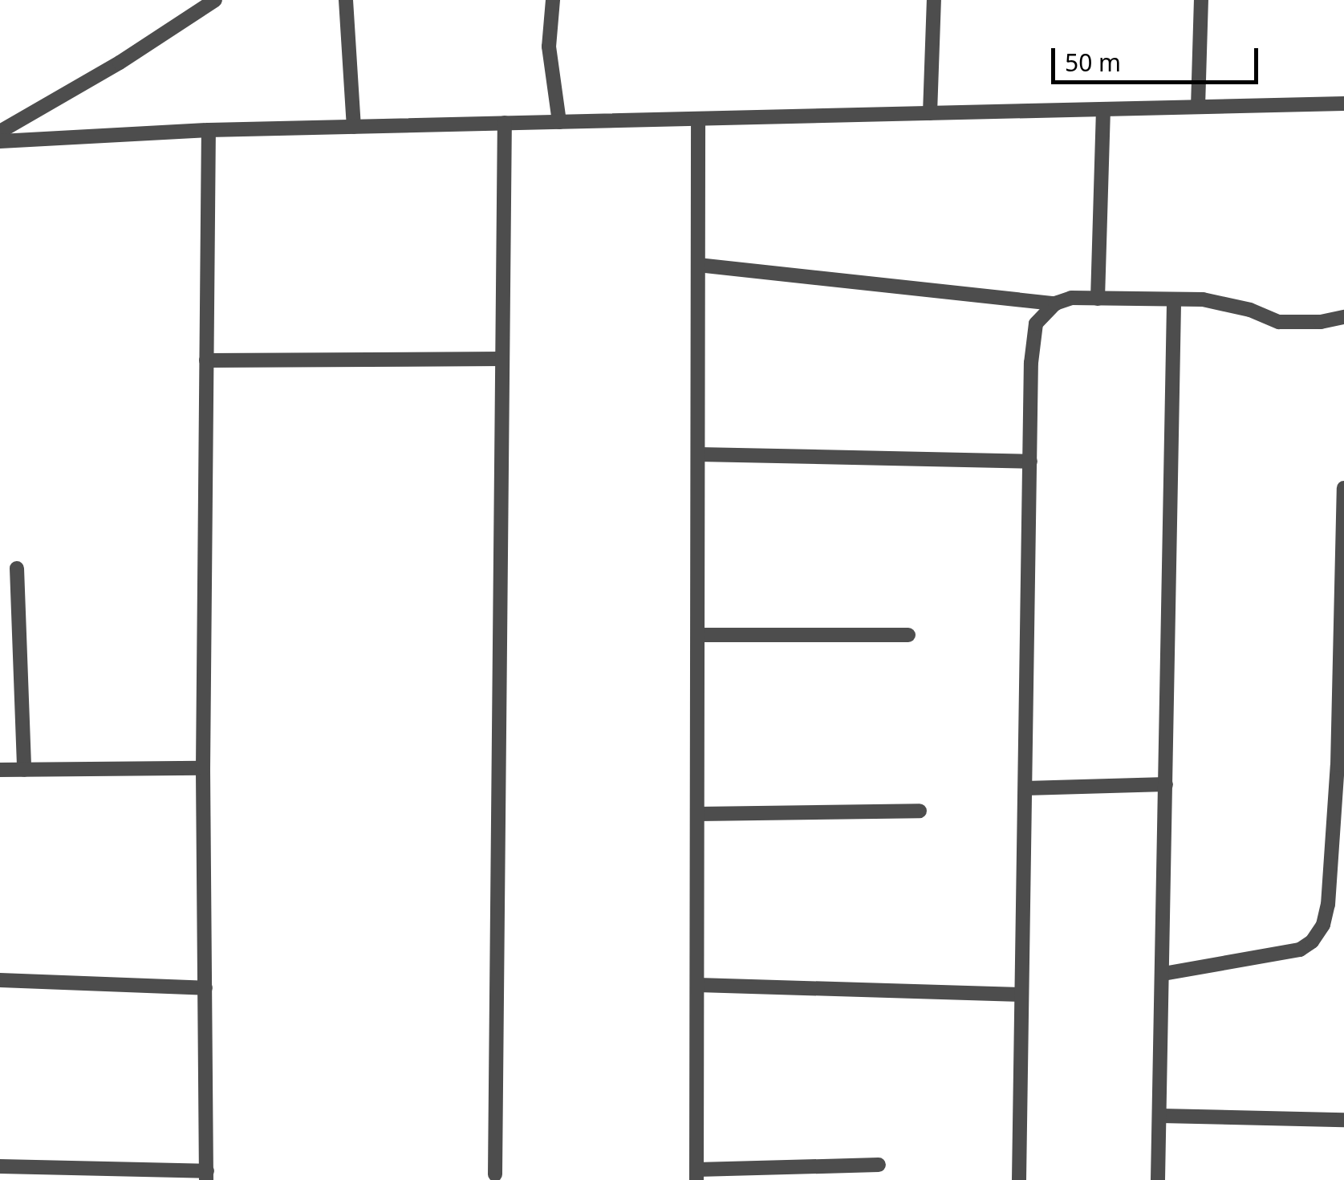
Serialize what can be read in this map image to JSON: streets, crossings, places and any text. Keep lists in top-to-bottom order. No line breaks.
{"scale_bar":"50 m"}
